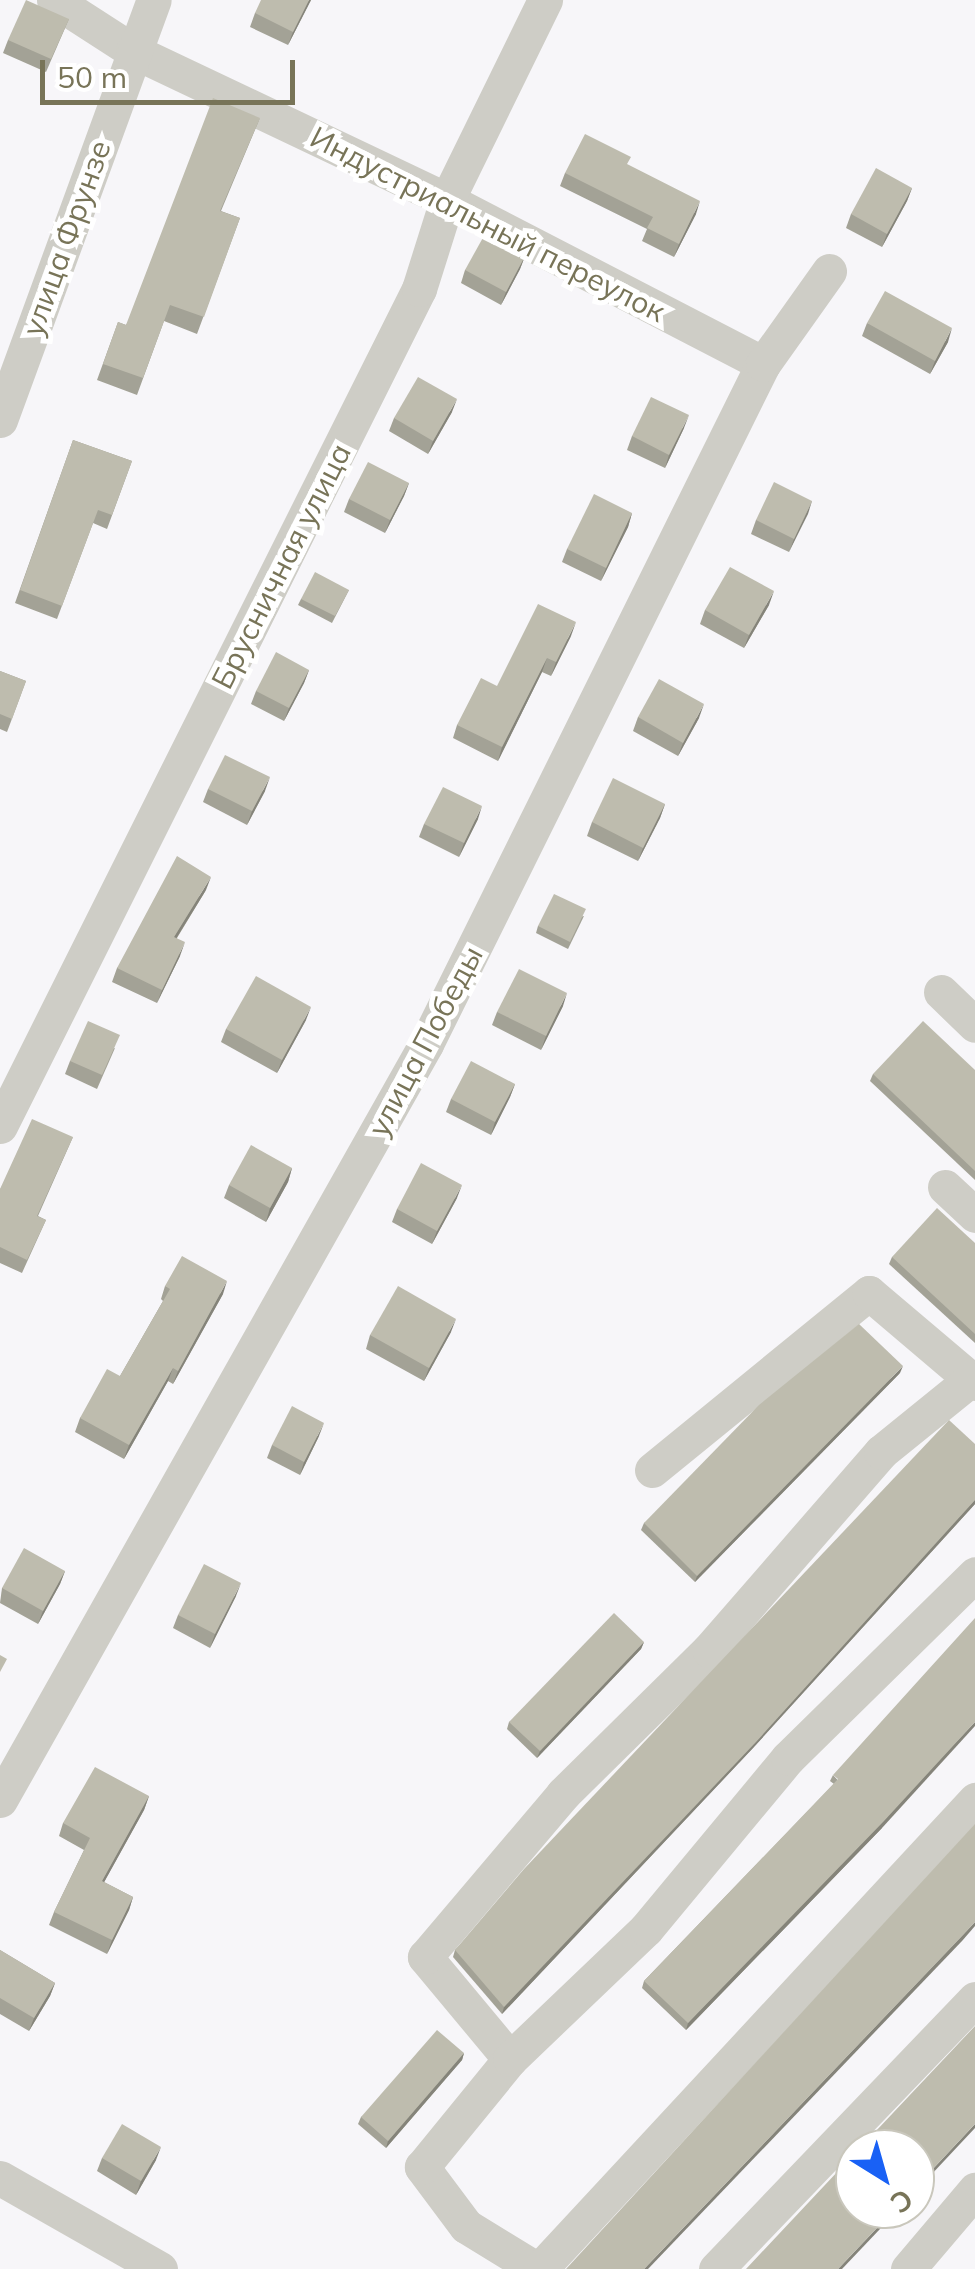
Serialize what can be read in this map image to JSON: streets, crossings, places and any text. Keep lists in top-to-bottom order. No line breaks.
{"streets":{"street":["Индустриальный переулок","улица Фрунзе","Брусничная улица","улица Победы"]},"crossings":[["Индустриальный переулок","улица Фрунзе"],["Индустриальный переулок","Брусничная улица"],["Индустриальный переулок","улица Победы"]],"scale_bar":"50 m","north":"bottom right"}
